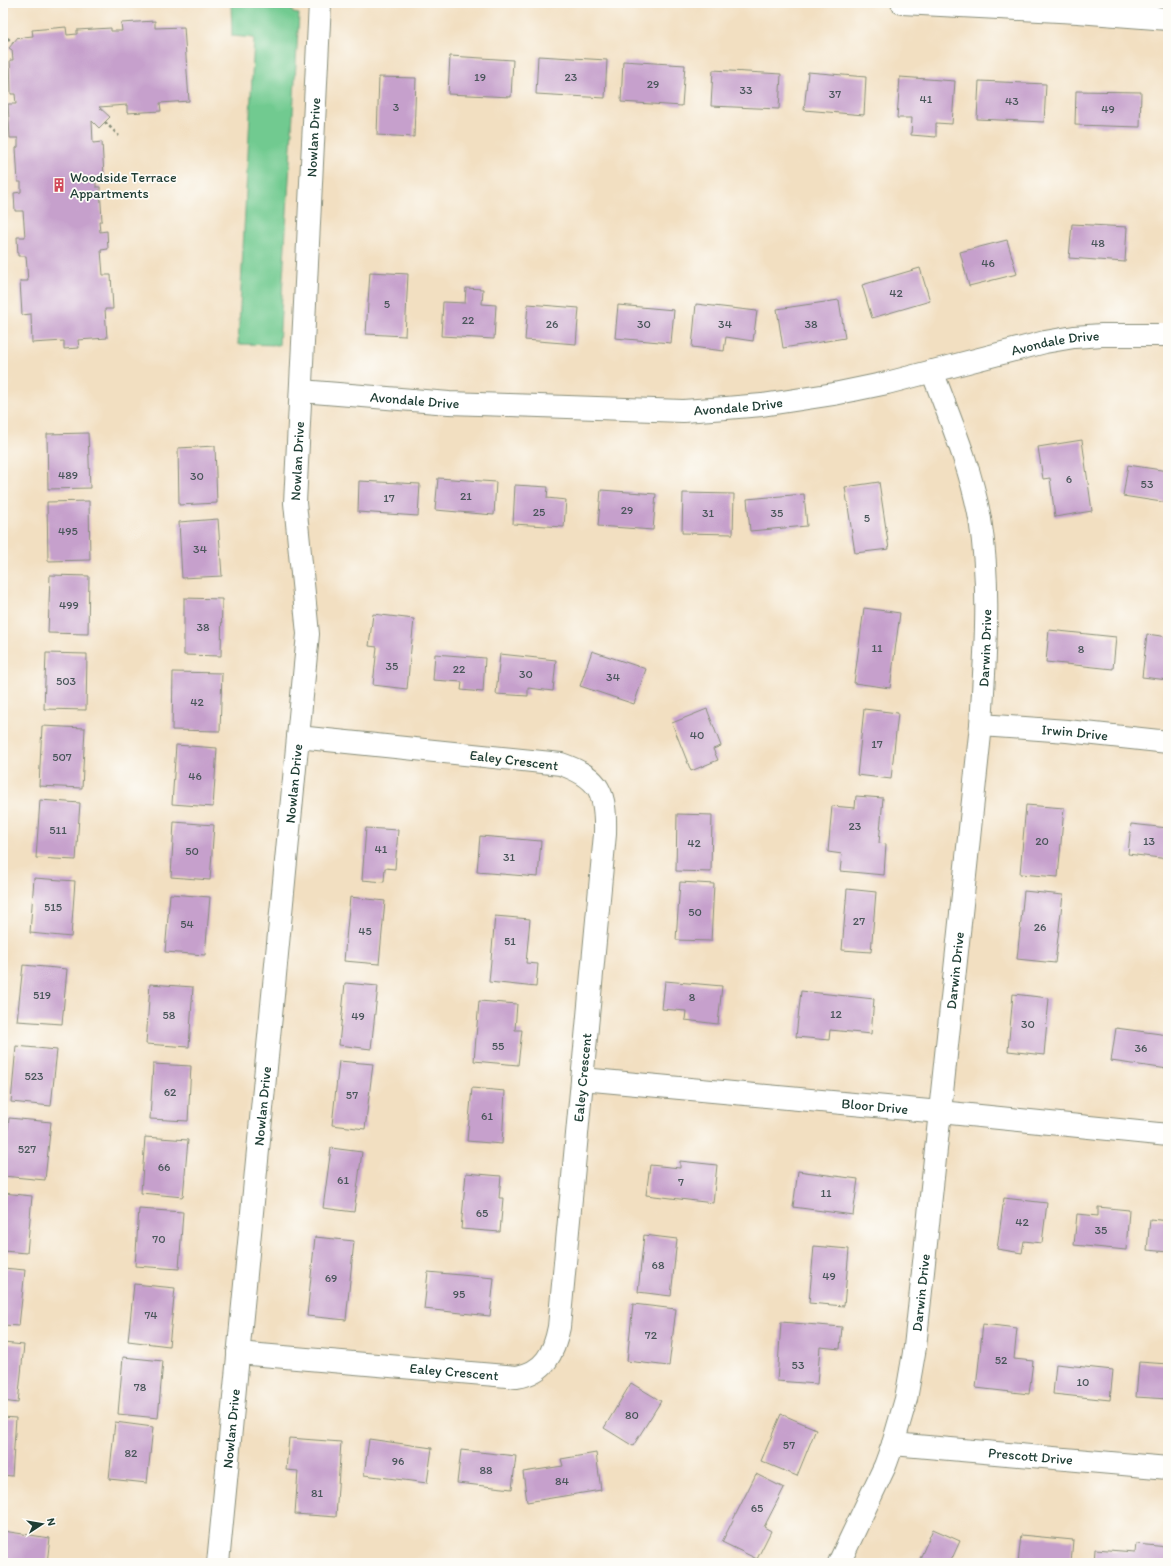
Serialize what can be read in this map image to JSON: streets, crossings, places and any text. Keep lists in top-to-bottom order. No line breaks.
{"streets":{"street":["Nowlan Drive","Avondale Drive","Darwin Drive","Irwin Drive","Ealey Crescent","Bloor Drive","Prescott Drive"]},"crossings":[["Nowlan Drive","Avondale Drive"],["Nowlan Drive","Ealey Crescent"],["Avondale Drive","Darwin Drive"],["Darwin Drive","Irwin Drive"],["Darwin Drive","Bloor Drive"],["Darwin Drive","Prescott Drive"],["Ealey Crescent","Bloor Drive"]],"places":{"building":["Woodside Terrace Appartments"]},"house_numbers":["19","23","29","33","37","41","43","3","49","48","46","42","5","22","26","30","34","38","489","30","6","53","21","17","29","25","31","35","5","495","34","499","38","11","8","35","22","30","34","503","42","40","17","507","46","23","511","20","13","42","41","50","31","515","50","27","54","26","45","51","519","8","12","58","49","30","55","36","523","62","57","61","527","66","61","7","11","65","42","35","70","68","49","69","95","74","72","52","53","10","78","80","57","82","96","88","84","81","65"],"north":"right"}
